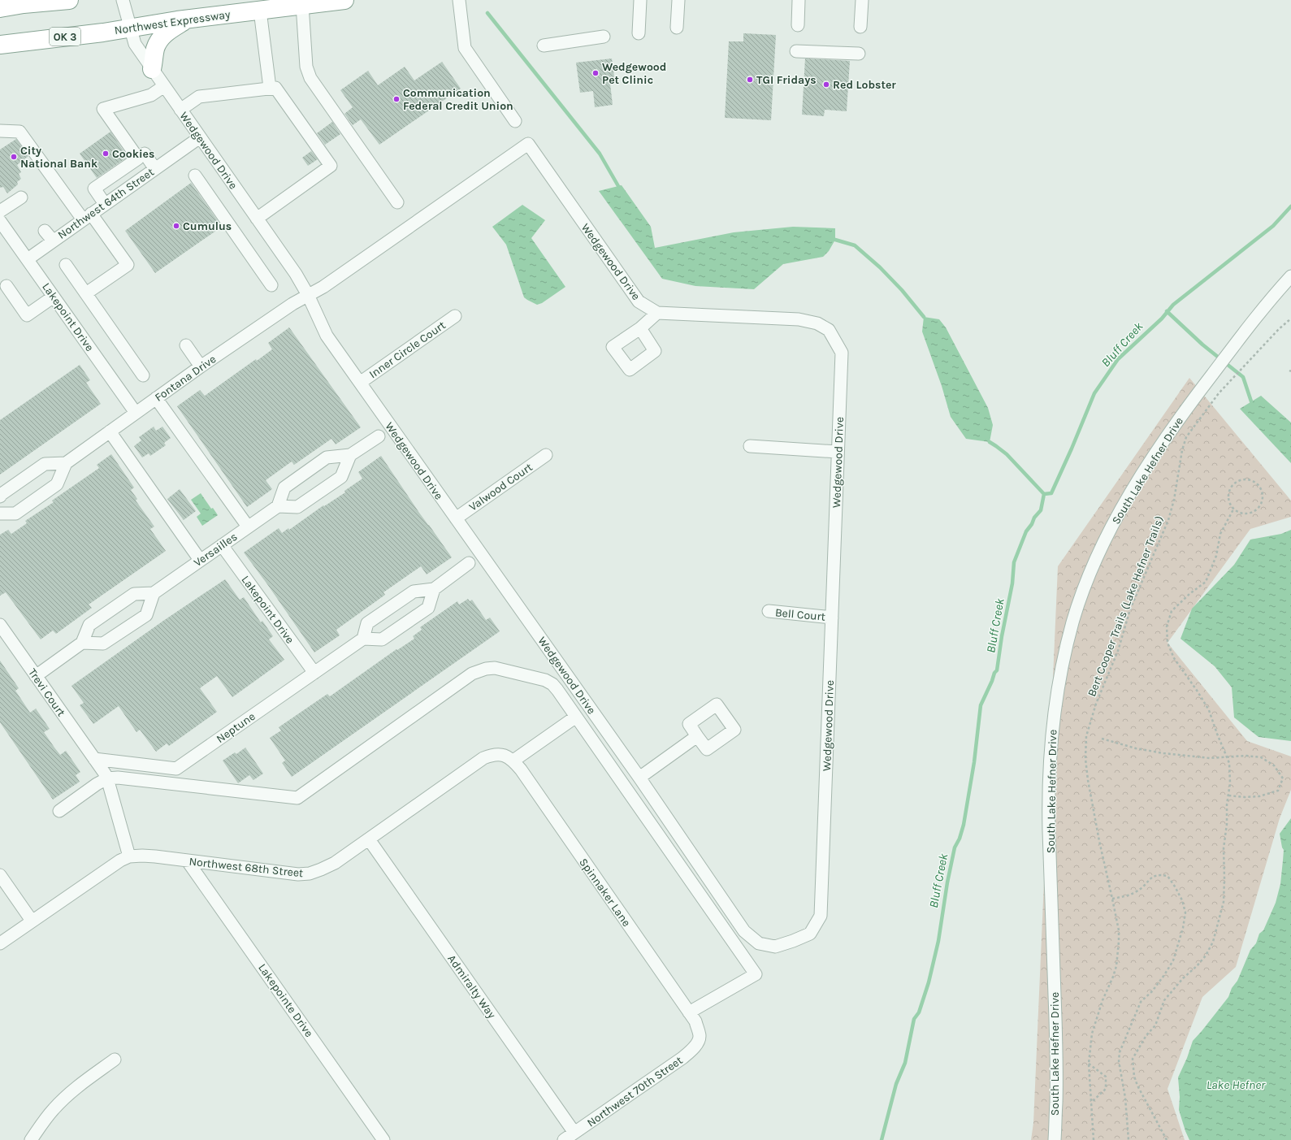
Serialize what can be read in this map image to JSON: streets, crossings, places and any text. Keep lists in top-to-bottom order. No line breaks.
{"streets":{"highway":["Northwest Expressway","OK 3"],"street":["Wedgewood Drive","Northwest 64th Street","Lakepoint Drive","Inner Circle Court","Fontana Drive","South Lake Hefner Drive","Valwood Court","Versailles","Bell Court","Trevi Court","Neptune","Northwest 68th Street","Spinnaker Lane","Admiralty Way","Lakepointe Drive","Northwest 70th Street"],"path":["Bert Cooper Trails (Lake Hefner Trails)"]},"crossings":[["Northwest Expressway","Wedgewood Drive"],["Wedgewood Drive","Northwest 64th Street"],["Wedgewood Drive","Inner Circle Court"],["Wedgewood Drive","Fontana Drive"],["Wedgewood Drive","Valwood Court"],["Wedgewood Drive","Bell Court"],["Northwest 64th Street","Lakepoint Drive"],["Lakepoint Drive","Fontana Drive"],["Lakepoint Drive","Versailles"],["Lakepoint Drive","Neptune"],["Trevi Court","Neptune"],["Trevi Court","Northwest 68th Street"],["Northwest 68th Street","Spinnaker Lane"],["Northwest 68th Street","Admiralty Way"],["Northwest 68th Street","Lakepointe Drive"],["Spinnaker Lane","Northwest 70th Street"],["Admiralty Way","Northwest 70th Street"]],"water":["Bluff Creek","Lake Hefner"],"places":["Wedgewood Pet Clinic","TGI Fridays","Red Lobster","Communication Federal Credit Union","Cookies","City National Bank","Cumulus"]}
